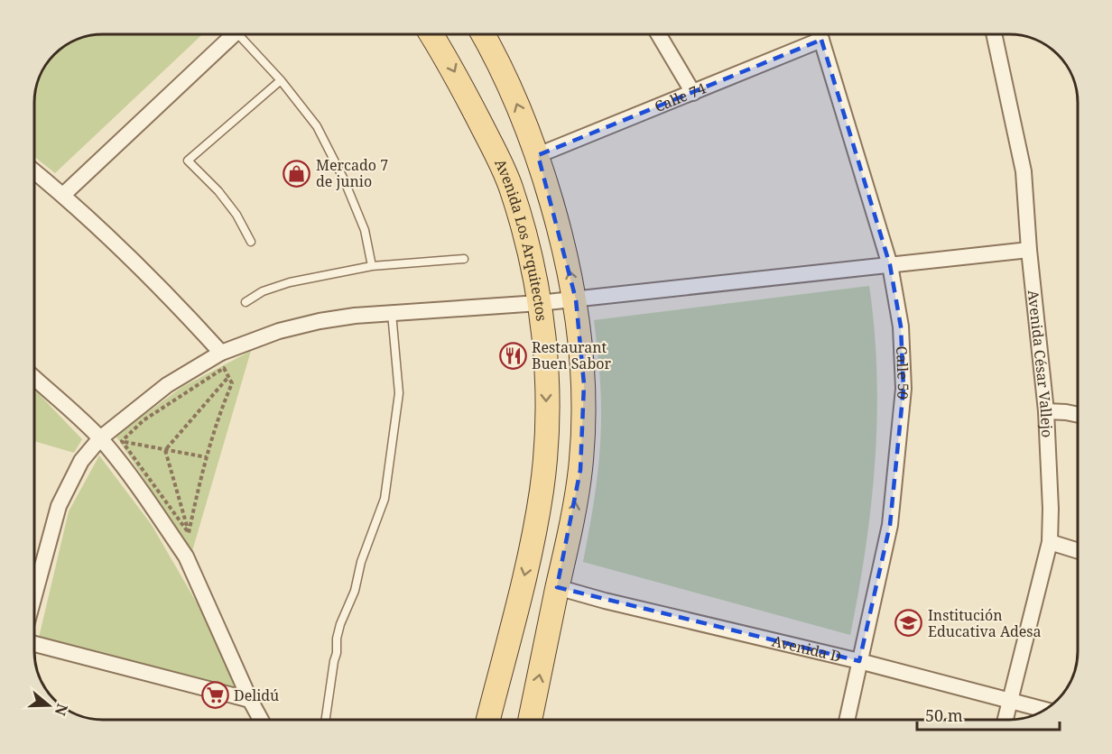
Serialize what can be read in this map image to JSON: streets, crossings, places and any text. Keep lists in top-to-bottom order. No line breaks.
{"streets":{"main road":["Avenida Los Arquitectos"],"street":["Calle 74","Avenida César Vallejo","Calle 50","Avenida D"]},"crossings":[["Calle 74","Calle 50"],["Avenida César Vallejo","Avenida D"],["Calle 50","Avenida D"]],"places":{"shop":["Mercado 7 de junio"],"restaurant":["Restaurant Buen Sabor"],"school or university":["Institución Educativa Adesa"],"supermarket":["Delidú"]},"scale_bar":"50 m","north":"right"}
